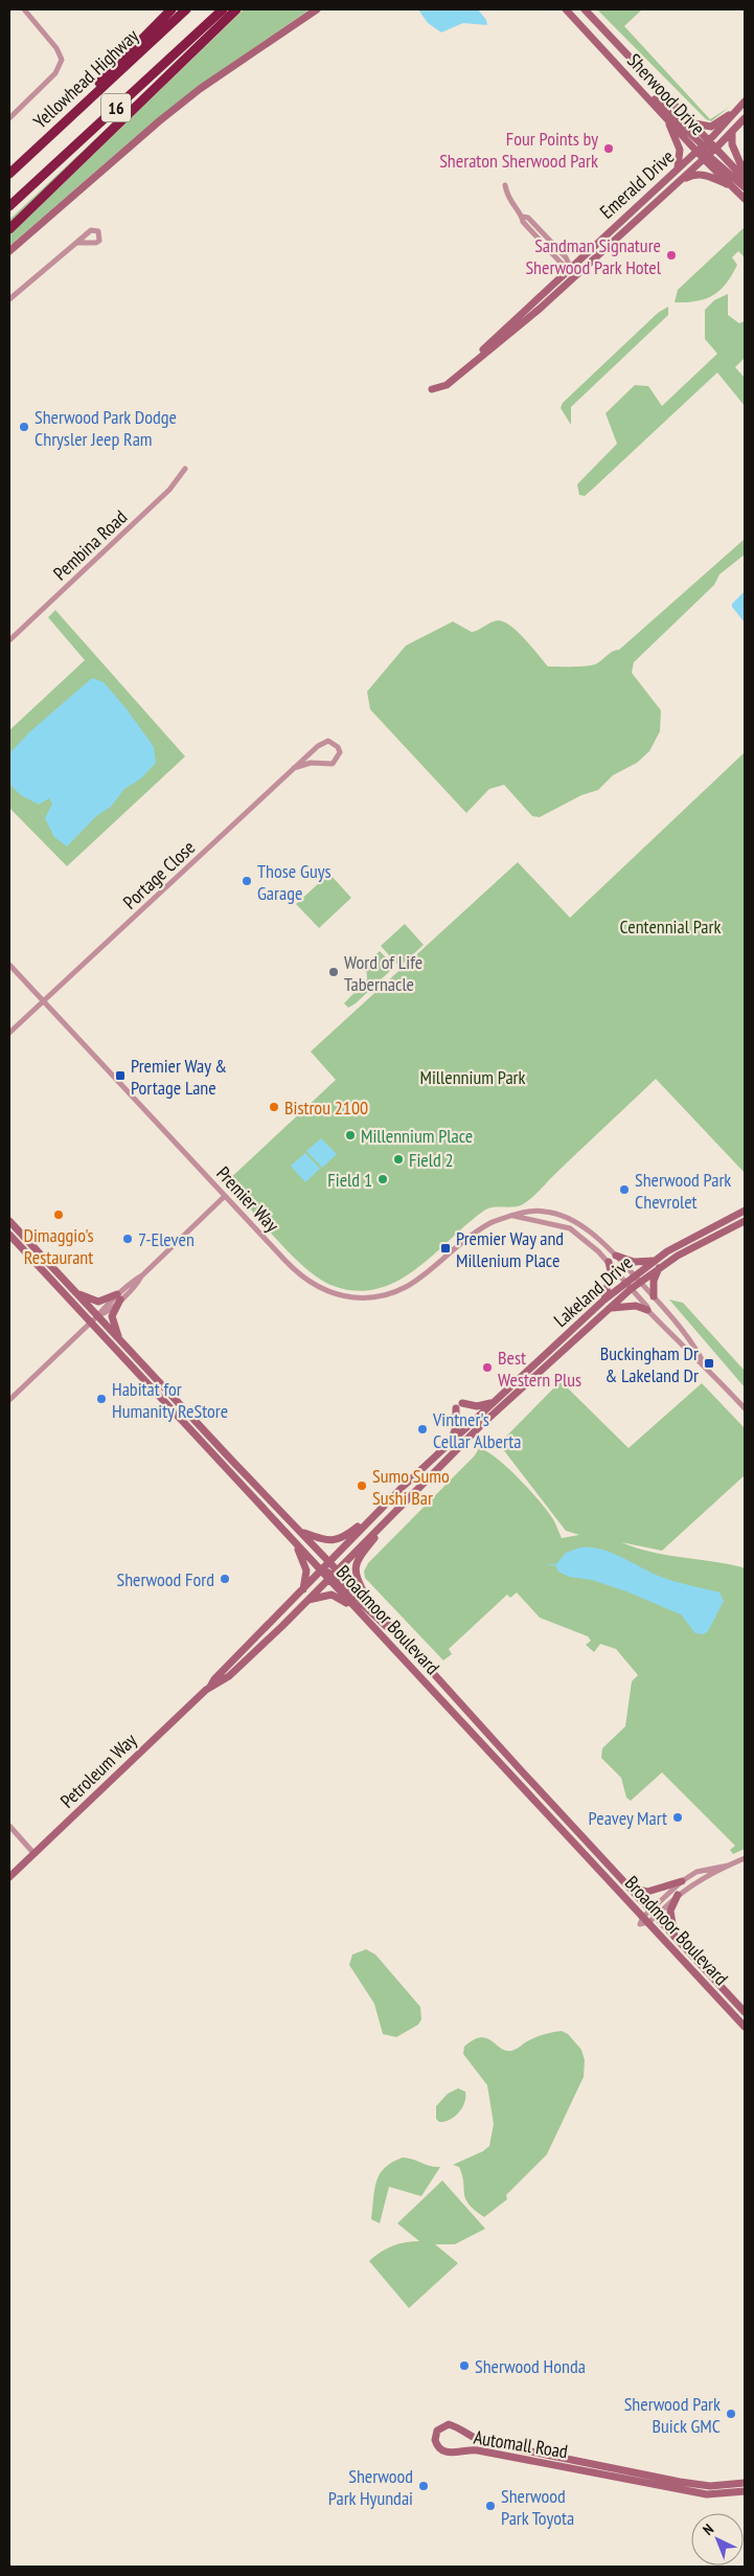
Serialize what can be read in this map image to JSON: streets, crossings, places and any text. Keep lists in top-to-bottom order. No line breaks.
{"streets":{"highway":["Yellowhead Highway","16"],"main road":["Sherwood Drive","Emerald Drive","Lakeland Drive","Broadmoor Boulevard","Petroleum Way","Automall Road"],"street":["Pembina Road","Portage Close","Premier Way"]},"crossings":[["Sherwood Drive","Emerald Drive"],["Portage Close","Premier Way"],["Premier Way","Lakeland Drive"],["Lakeland Drive","Broadmoor Boulevard"],["Lakeland Drive","Petroleum Way"],["Broadmoor Boulevard","Petroleum Way"]],"parks":["Centennial Park","Millennium Park"],"places":{"other":["Four Points by Sheraton Sherwood Park","Sandman Signature Sherwood Park Hotel","Sherwood Park Dodge Chrysler Jeep Ram","Those Guys Garage","Word of Life Tabernacle","Bistrou 2100","Millennium Place","Field 2","Field 1","Sherwood Park Chevrolet","Dimaggio's Restaurant","7-Eleven","Best Western Plus","Habitat for Humanity ReStore","Vintner's Cellar Alberta","Sumo Sumo Sushi Bar","Sherwood Ford","Peavey Mart","Sherwood Honda","Sherwood Park Buick GMC","Sherwood Park Hyundai","Sherwood Park Toyota"],"transit":["Premier Way & Portage Lane","Premier Way and Millenium Place","Buckingham Dr & Lakeland Dr"]},"north":"top left"}
